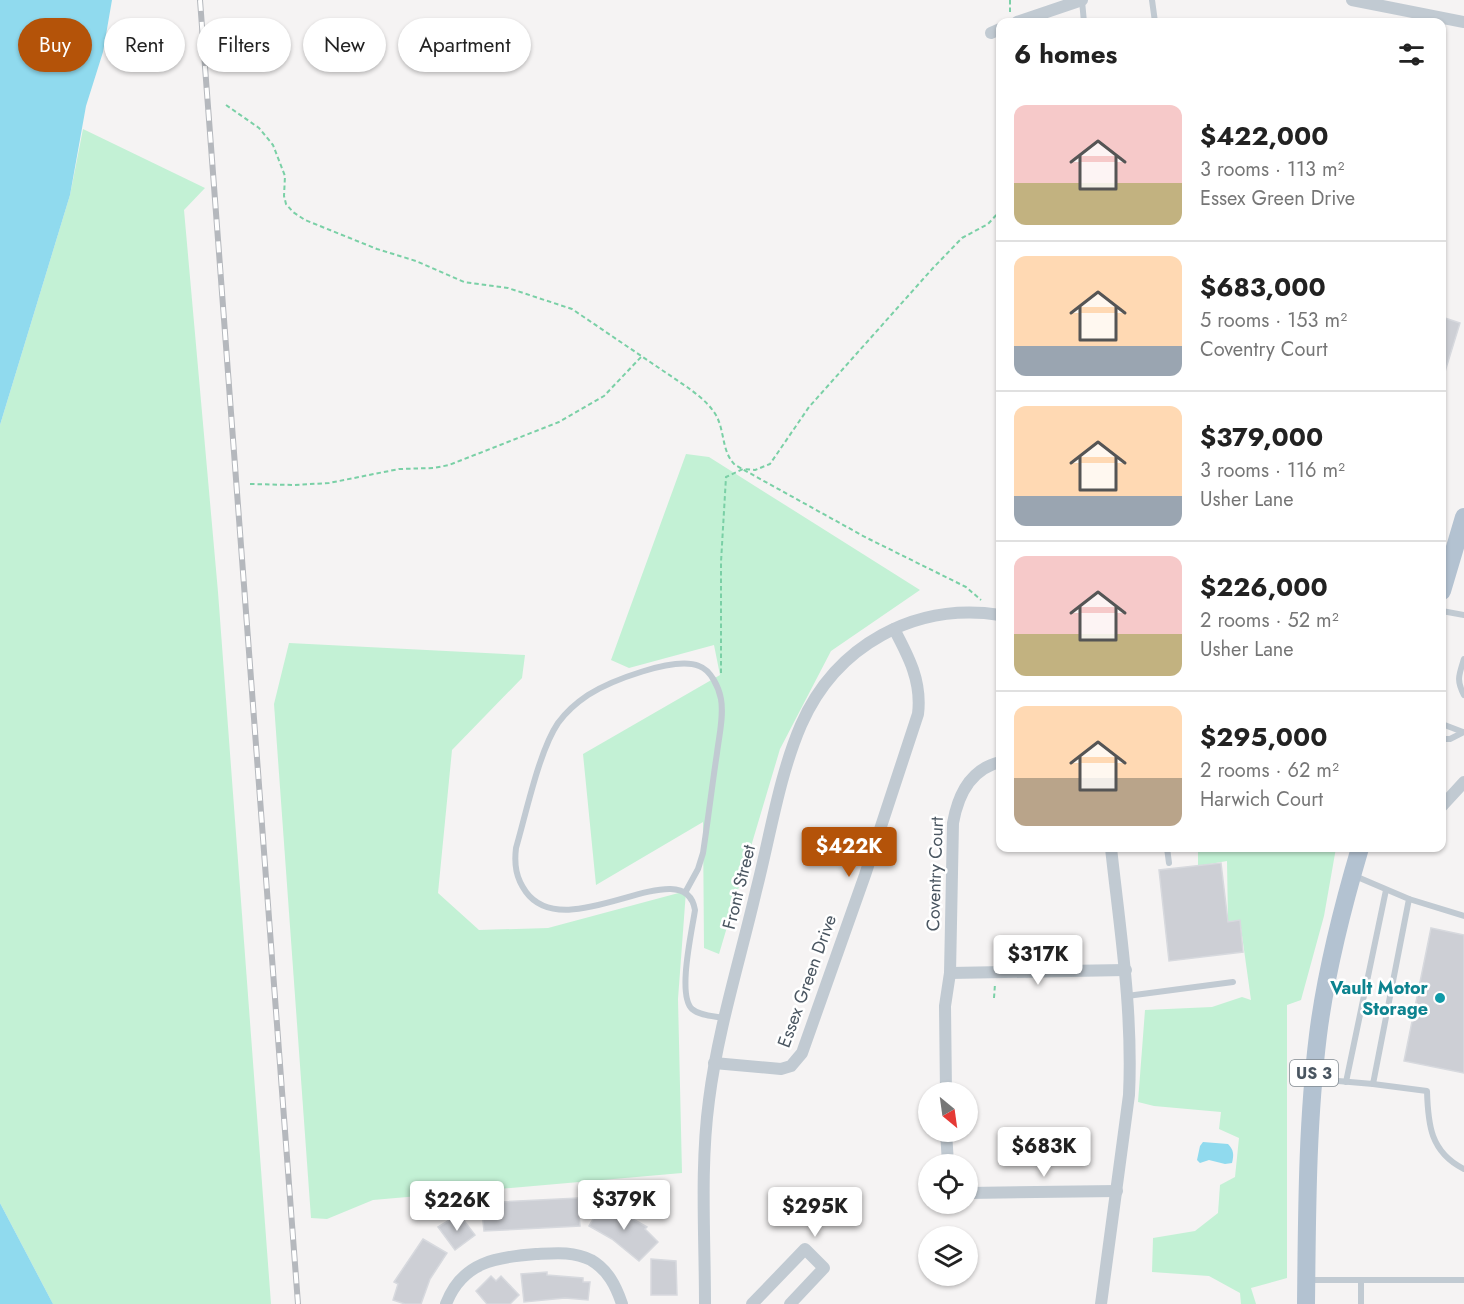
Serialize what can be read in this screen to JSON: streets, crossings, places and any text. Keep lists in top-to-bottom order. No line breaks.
{"streets":{"main road":["US 3"],"street":["Coventry Court","Front Street","Essex Green Drive"]},"crossings":[["Front Street","Essex Green Drive"]],"places":["Vault Motor Storage"],"north":"bottom right","page":{"chip":["Buy","Rent","Filters","New","Apartment"],"heading":"6 homes","list":[{"name":"$422,000","note":"3 rooms · 113 m² · Essex Green Drive"},{"name":"$683,000","note":"5 rooms · 153 m² · Coventry Court"},{"name":"$379,000","note":"3 rooms · 116 m² · Usher Lane"},{"name":"$226,000","note":"2 rooms · 52 m² · Usher Lane"},{"name":"$295,000","note":"2 rooms · 62 m² · Harwich Court"}],"price":["$422K","$317K","$683K","$379K","$226K","$295K"]}}
